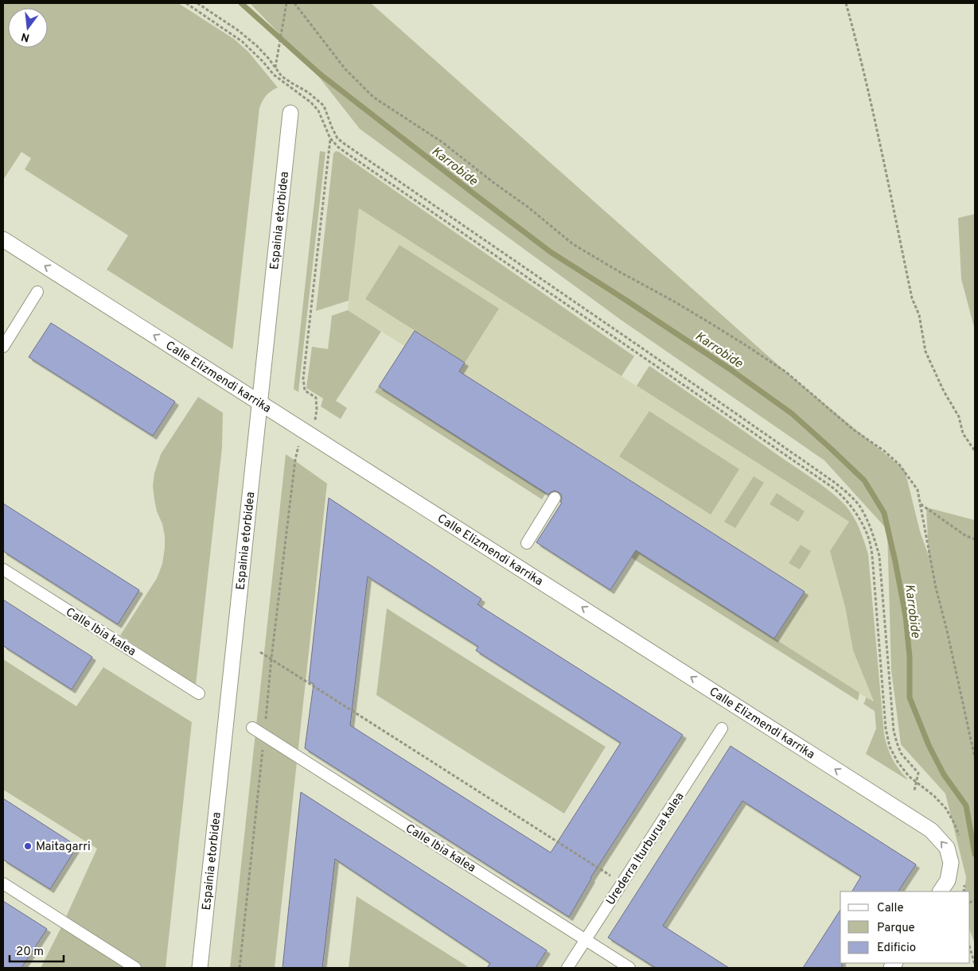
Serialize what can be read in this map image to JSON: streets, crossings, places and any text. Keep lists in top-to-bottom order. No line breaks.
{"streets":{"street":["Espainia etorbidea","Calle Elizmendi karrika","Calle Ibia kalea","Urederra Iturburua kalea"]},"crossings":[["Espainia etorbidea","Calle Elizmendi karrika"],["Calle Ibia kalea","Urederra Iturburua kalea"]],"one_way":["Calle Elizmendi karrika"],"water":["Karrobide"],"places":["Maitagarri"],"legend":["Calle","Parque","Edificio"],"scale_bar":"20 m","north":"bottom"}
